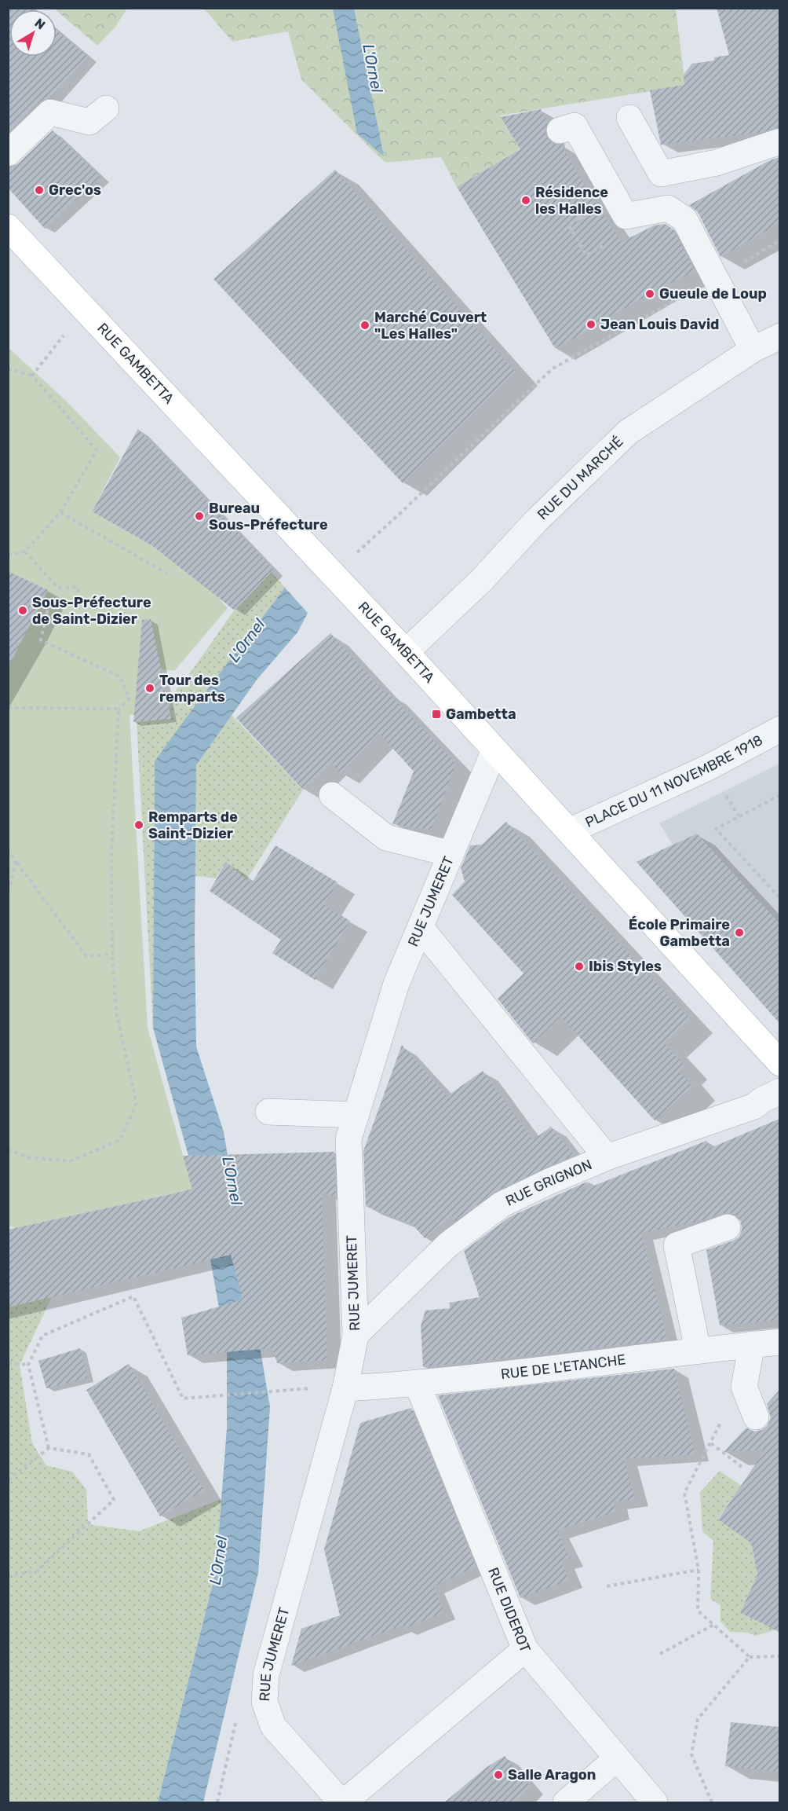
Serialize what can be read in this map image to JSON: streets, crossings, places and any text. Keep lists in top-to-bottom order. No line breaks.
{"streets":{"main road":["RUE GAMBETTA"],"street":["RUE DU MARCHÉ","PLACE DU 11 NOVEMBRE 1918","RUE JUMERET","RUE GRIGNON","RUE DE L'ETANCHE","RUE DIDEROT"]},"crossings":[["RUE GAMBETTA","RUE DU MARCHÉ"],["RUE GAMBETTA","PLACE DU 11 NOVEMBRE 1918"],["RUE GAMBETTA","RUE JUMERET"],["RUE JUMERET","RUE GRIGNON"],["RUE JUMERET","RUE DE L'ETANCHE"],["RUE DE L'ETANCHE","RUE DIDEROT"]],"water":["L'Ornel"],"places":{"other":["Grec'os","Résidence les Halles","Gueule de Loup","Jean Louis David","Marché Couvert \"Les Halles\"","Bureau Sous-Préfecture","Sous-Préfecture de Saint-Dizier","Tour des remparts","Remparts de Saint-Dizier","École Primaire Gambetta","Ibis Styles","Salle Aragon"],"transit":["Gambetta"]},"north":"top right"}
